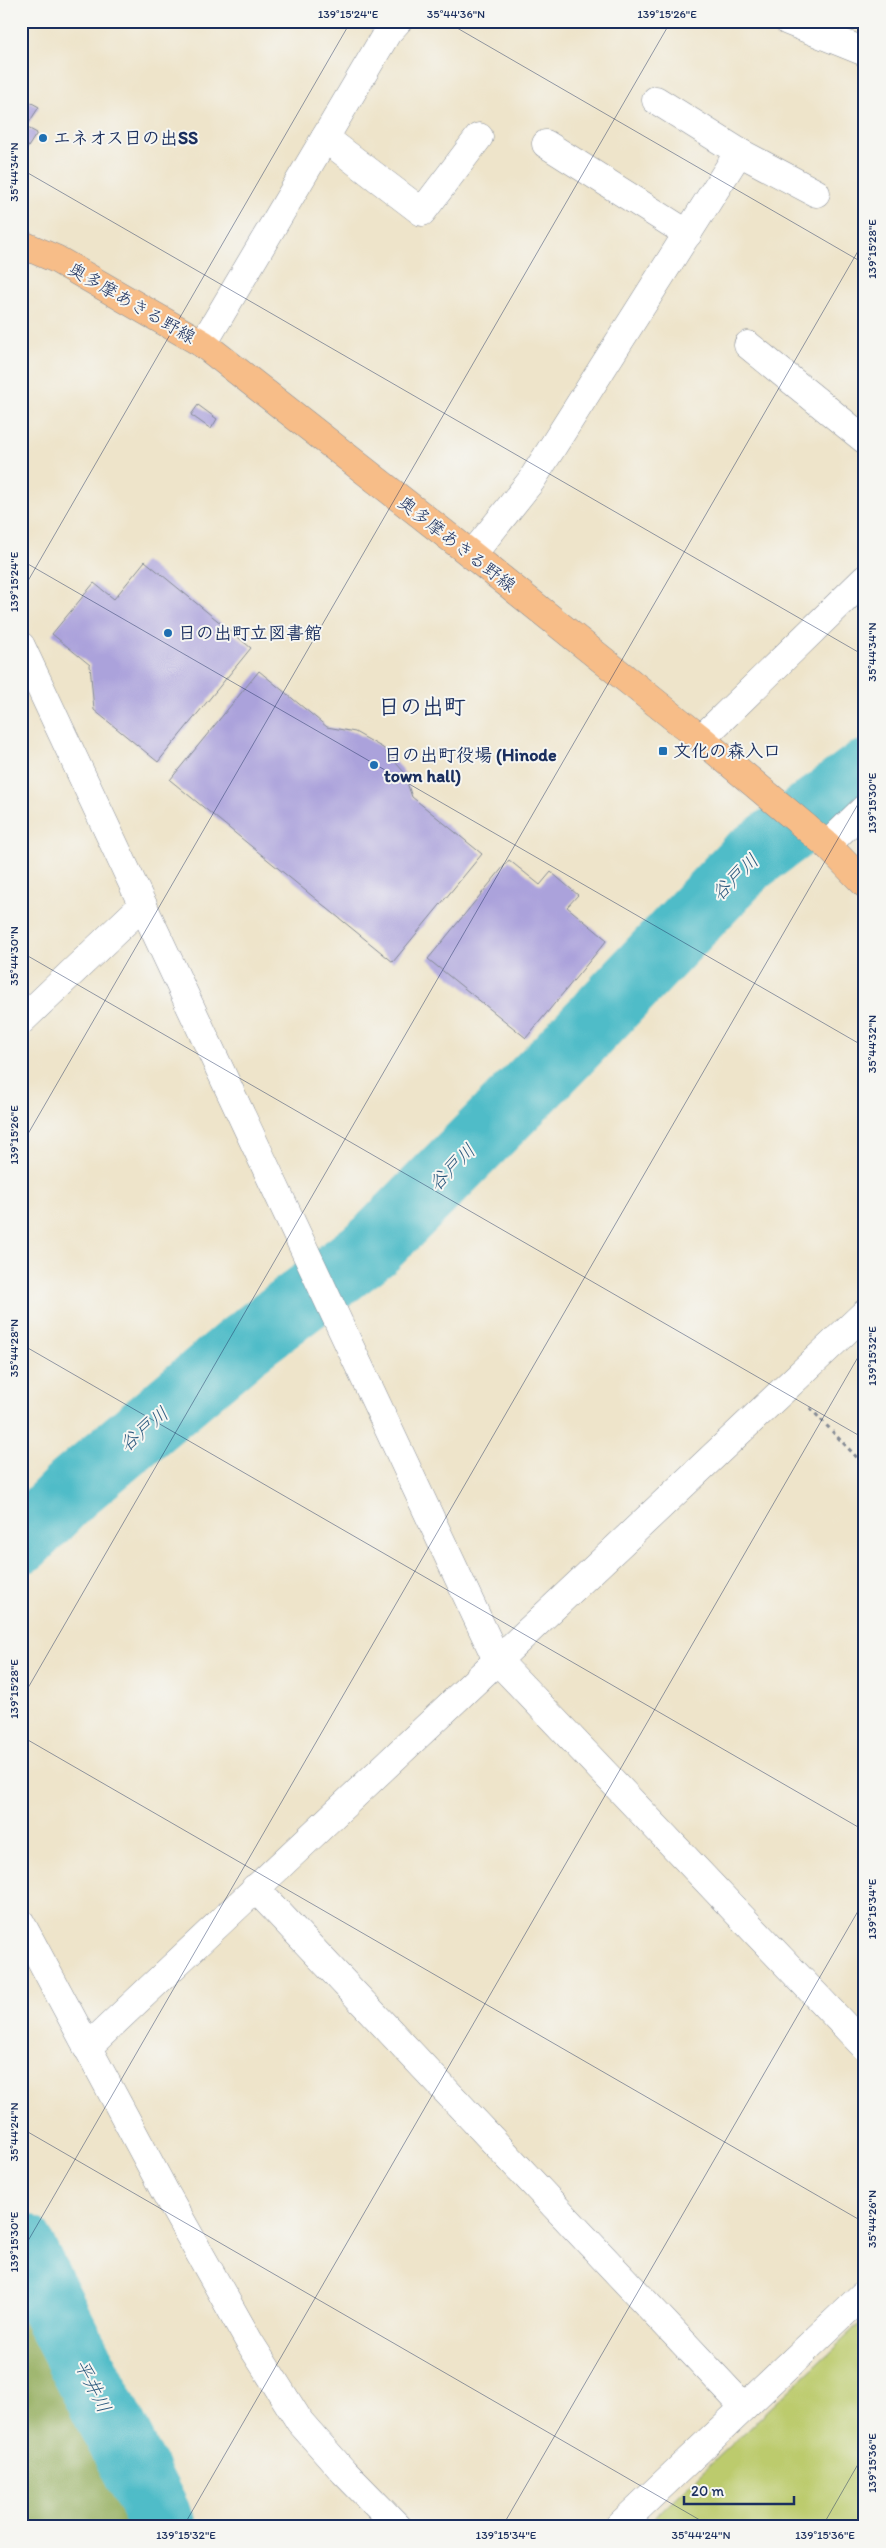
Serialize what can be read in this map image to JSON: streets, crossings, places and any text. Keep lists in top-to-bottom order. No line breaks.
{"streets":{"main road":["奥多摩あきる野線"]},"districts":["日の出町"],"water":["谷戸川","平井川"],"places":{"other":["エネオス日の出SS","日の出町立図書館","日の出町役場 (Hinode town hall)"],"transit":["文化の森入口"]},"scale_bar":"20 m","coordinates":["139°15'24\"E","35°44'36\"N","139°15'26\"E","35°44'34\"N","139°15'28\"E","139°15'30\"E","35°44'30\"N","35°44'32\"N","35°44'28\"N","139°15'32\"E","139°15'34\"E","35°44'24\"N","35°44'26\"N","139°15'36\"E"]}
